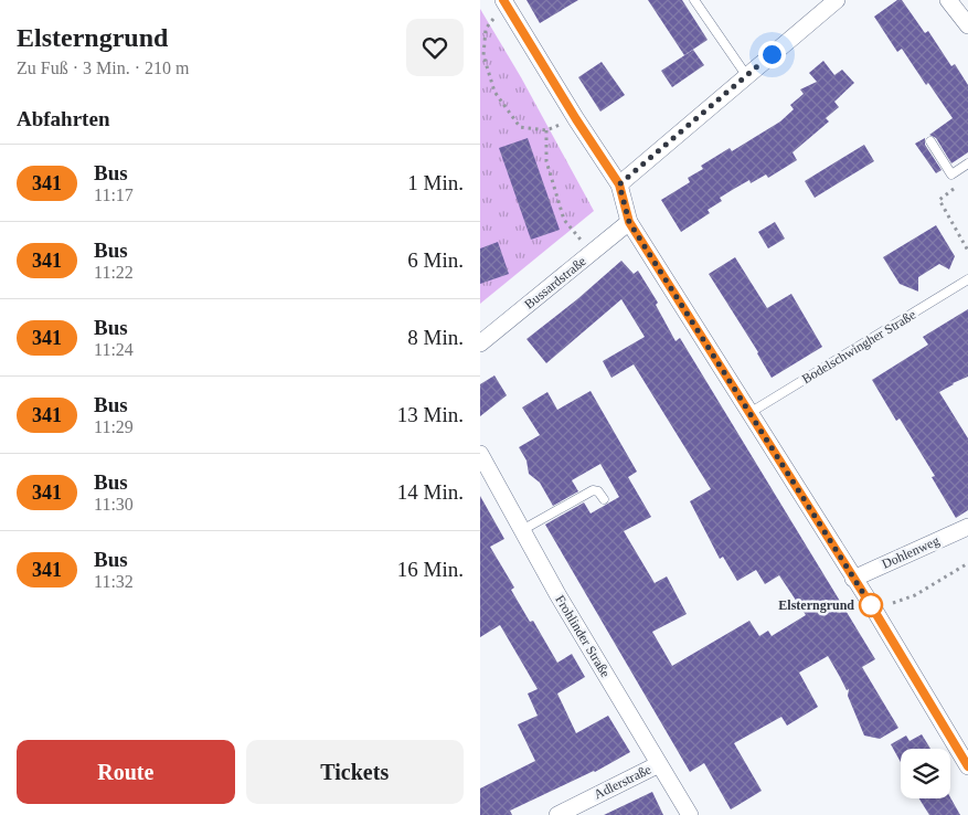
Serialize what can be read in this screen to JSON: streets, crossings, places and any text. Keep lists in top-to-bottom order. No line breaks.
{"streets":{"street":["Bussardstraße","Dohlenweg","Frohlinder Straße","Adlerstraße"],"lane":["Bodelschwingher Straße"]},"crossings":[["Frohlinder Straße","Adlerstraße"]],"places":["Elsterngrund"],"lines":["bus line 341"],"page":{"heading":[["Elsterngrund","Zu Fuß · 3 Min. · 210 m"],"Abfahrten"],"list":[{"mark":"341","name":"Bus","note":"11:17","value":"1 Min."},{"mark":"341","name":"Bus","note":"11:22","value":"6 Min."},{"mark":"341","name":"Bus","note":"11:24","value":"8 Min."},{"mark":"341","name":"Bus","note":"11:29","value":"13 Min."},{"mark":"341","name":"Bus","note":"11:30","value":"14 Min."},{"mark":"341","name":"Bus","note":"11:32","value":"16 Min."}],"buttons":["Route","Tickets"]}}
